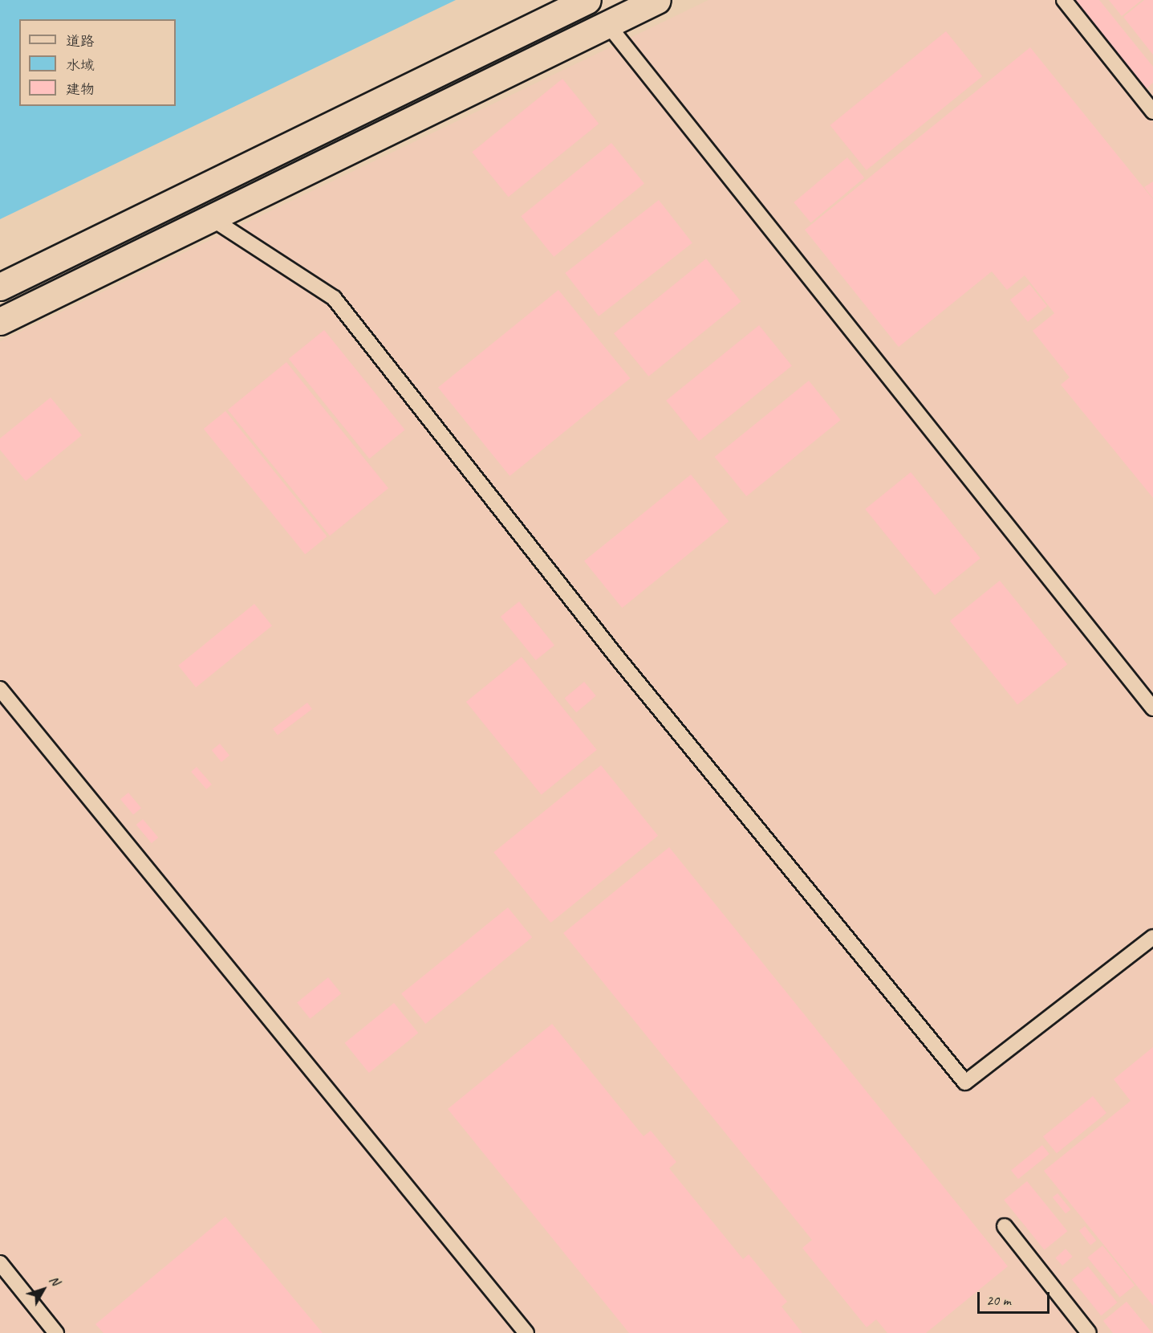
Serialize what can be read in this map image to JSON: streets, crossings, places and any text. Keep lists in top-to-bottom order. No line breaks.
{"legend":["道路","水域","建物"],"scale_bar":"20 m","north":"top right"}
